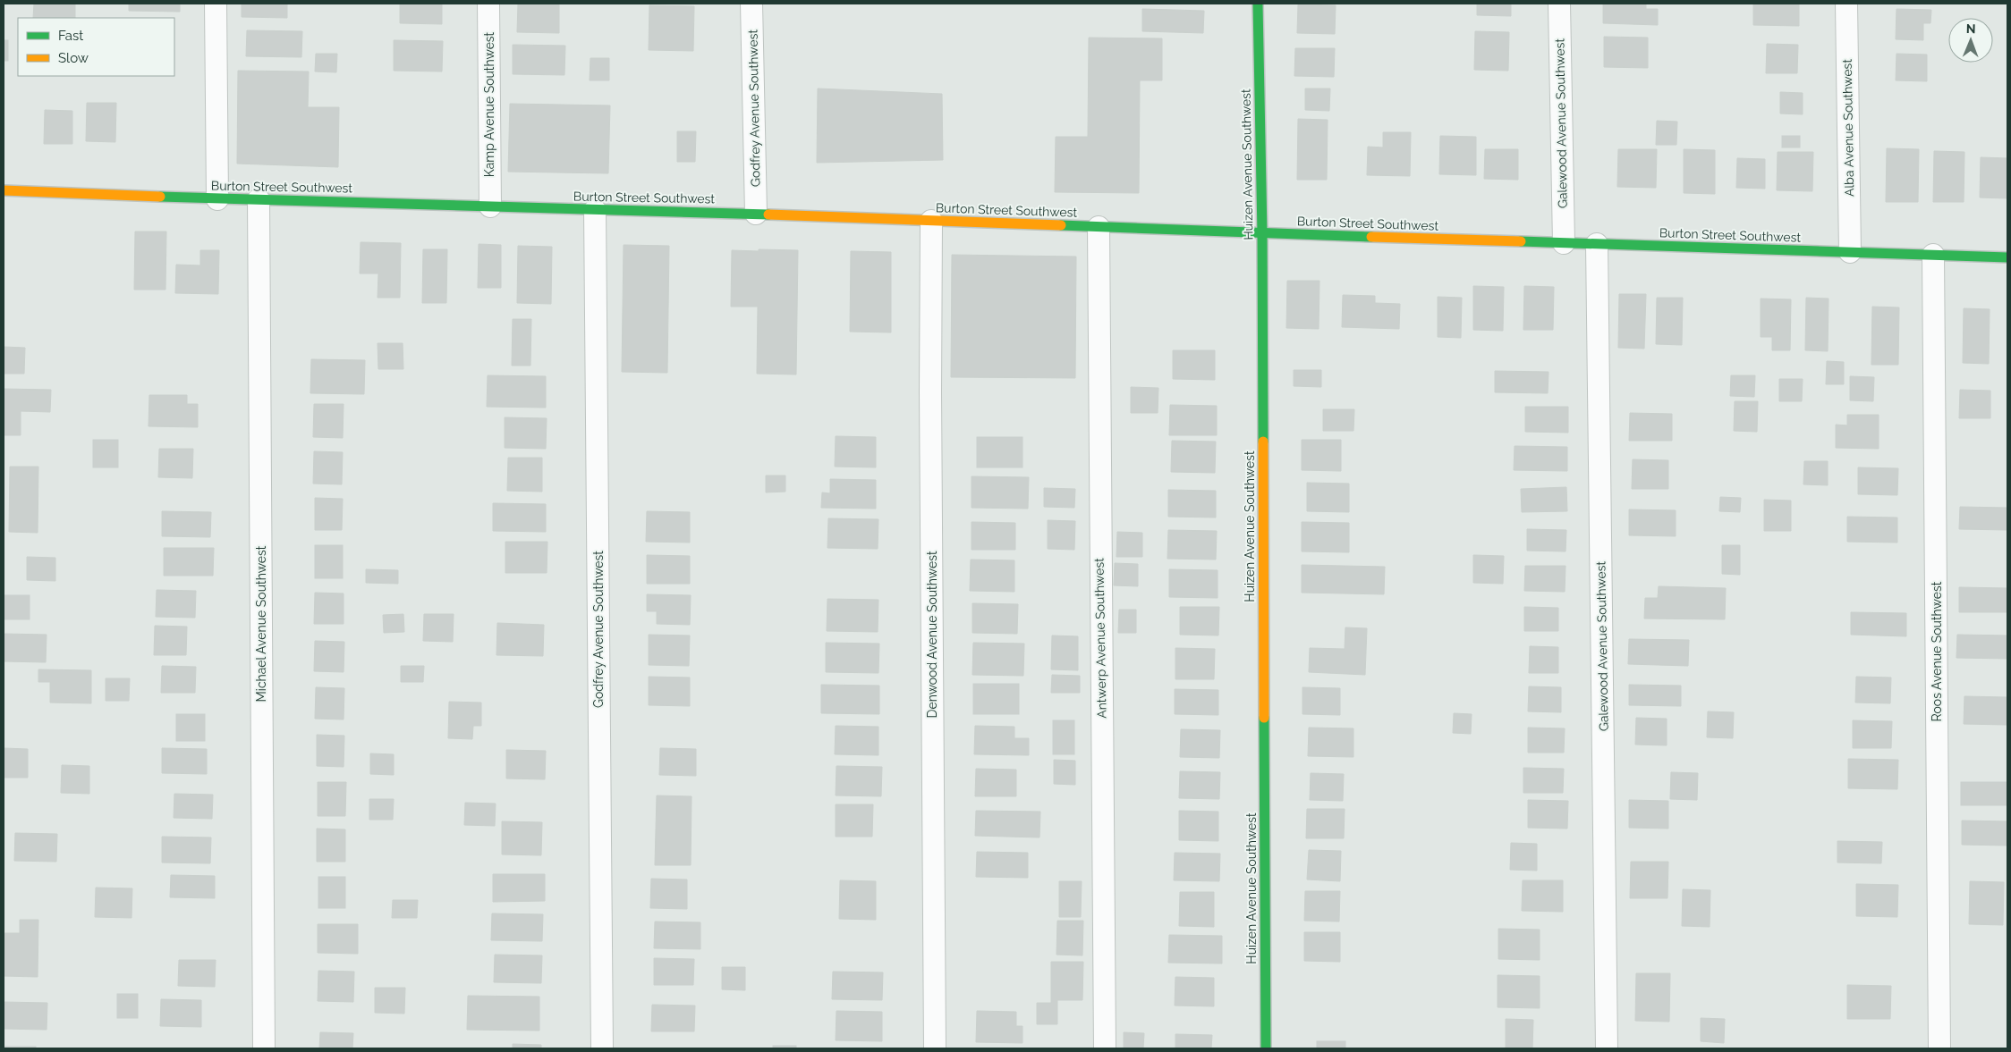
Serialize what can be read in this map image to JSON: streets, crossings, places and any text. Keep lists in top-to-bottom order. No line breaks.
{"streets":{"main road":["Huizen Avenue Southwest","Burton Street Southwest"],"street":["Kamp Avenue Southwest","Godfrey Avenue Southwest","Galewood Avenue Southwest","Alba Avenue Southwest","Michael Avenue Southwest","Denwood Avenue Southwest","Antwerp Avenue Southwest","Roos Avenue Southwest"]},"crossings":[["Kamp Avenue Southwest","Burton Street Southwest"],["Godfrey Avenue Southwest","Burton Street Southwest"],["Galewood Avenue Southwest","Burton Street Southwest"],["Alba Avenue Southwest","Burton Street Southwest"],["Huizen Avenue Southwest","Burton Street Southwest"],["Burton Street Southwest","Michael Avenue Southwest"],["Burton Street Southwest","Denwood Avenue Southwest"],["Burton Street Southwest","Antwerp Avenue Southwest"],["Burton Street Southwest","Roos Avenue Southwest"]],"legend":["Fast","Slow"],"north":"top"}
